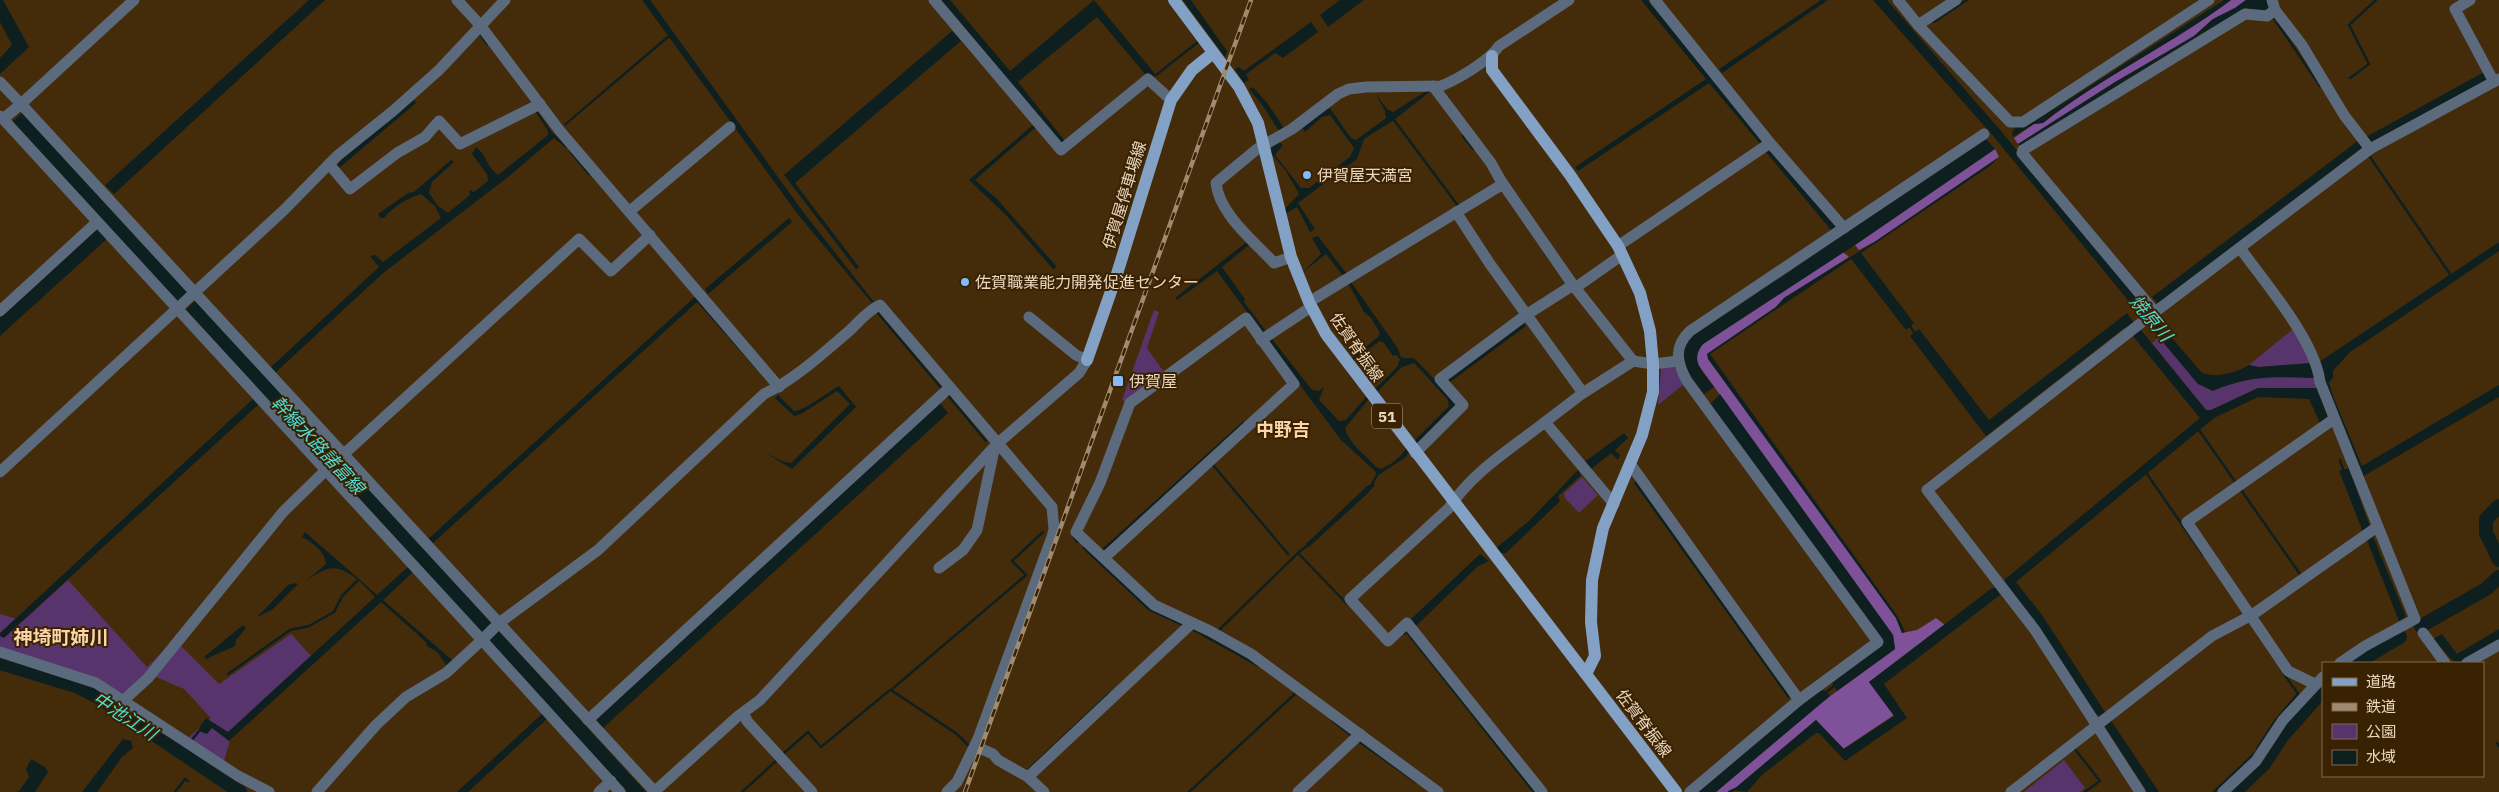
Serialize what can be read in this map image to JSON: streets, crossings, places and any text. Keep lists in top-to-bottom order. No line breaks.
{"streets":{"main road":["伊賀屋停車場線","佐賀脊振線","51"]},"crossings":[["伊賀屋停車場線","佐賀脊振線"]],"districts":["中野吉","神埼町姉川"],"water":["焼原川","幹線水路諸富線","中池江川"],"places":{"other":["伊賀屋天満宮","佐賀職業能力開発促進センター"],"transit":["伊賀屋"]},"legend":["道路","鉄道","公園","水域"]}
